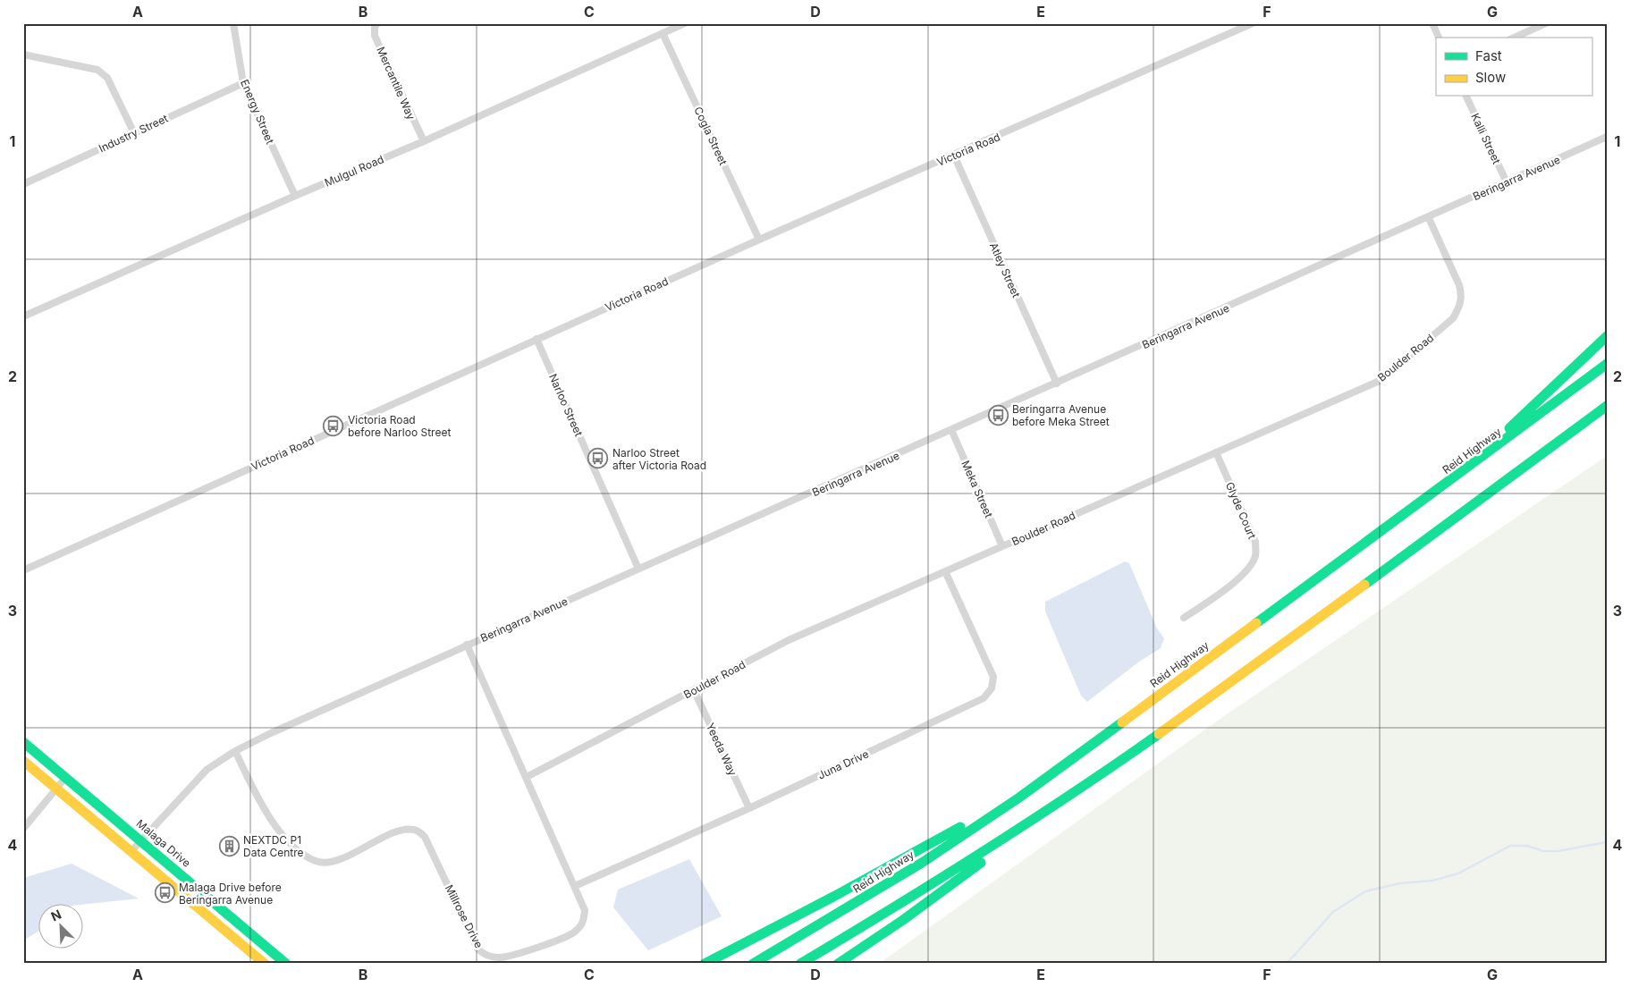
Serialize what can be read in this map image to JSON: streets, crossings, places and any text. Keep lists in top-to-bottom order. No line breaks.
{"streets":{"main road":["Reid Highway","Malaga Drive"],"street":["Mercantile Way","Energy Street","Industry Street","Cogla Street","Kalli Street","Victoria Road","Mulgul Road","Beringarra Avenue","Atley Street","Boulder Road","Narloo Street","Meka Street","Glyde Court","Yeeda Way","Juna Drive","Millrose Drive"]},"crossings":[["Mercantile Way","Mulgul Road"],["Energy Street","Industry Street"],["Energy Street","Mulgul Road"],["Cogla Street","Victoria Road"],["Cogla Street","Mulgul Road"],["Kalli Street","Beringarra Avenue"],["Victoria Road","Atley Street"],["Victoria Road","Narloo Street"],["Beringarra Avenue","Atley Street"],["Beringarra Avenue","Boulder Road"],["Beringarra Avenue","Narloo Street"],["Beringarra Avenue","Meka Street"],["Beringarra Avenue","Malaga Drive"],["Beringarra Avenue","Millrose Drive"],["Boulder Road","Meka Street"],["Boulder Road","Glyde Court"],["Boulder Road","Yeeda Way"],["Boulder Road","Juna Drive"],["Boulder Road","Millrose Drive"],["Yeeda Way","Juna Drive"],["Juna Drive","Millrose Drive"]],"places":{"bus stop":["Beringarra Avenue before Meka Street","Victoria Road before Narloo Street","Narloo Street after Victoria Road","Malaga Drive before Beringarra Avenue"],"building":["NEXTDC P1 Data Centre"]},"legend":["Fast","Slow"],"north":"top left","grid":{"columns":["A","B","C","D","E","F","G"],"rows":["1","2","3","4"]}}
